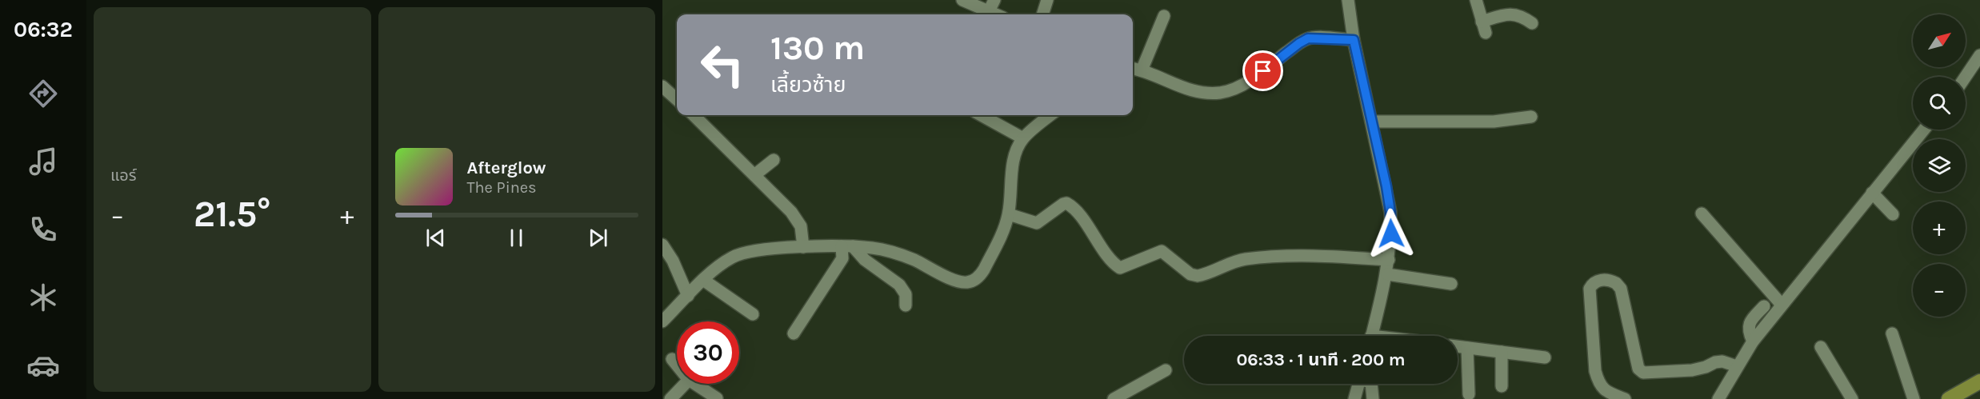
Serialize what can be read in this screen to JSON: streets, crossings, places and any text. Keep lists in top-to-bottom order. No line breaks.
{"north":"top right","page":{"tabs":"06:32","tile":"แอร์","map_buttons":["+","−"],"turn":["130 m","เลี้ยวซ้าย"],"song":["Afterglow","The Pines"],"heat":["−","21.5°","+"],"limit":"30","trip":"06:33 · 1 นาที · 200 m"}}
